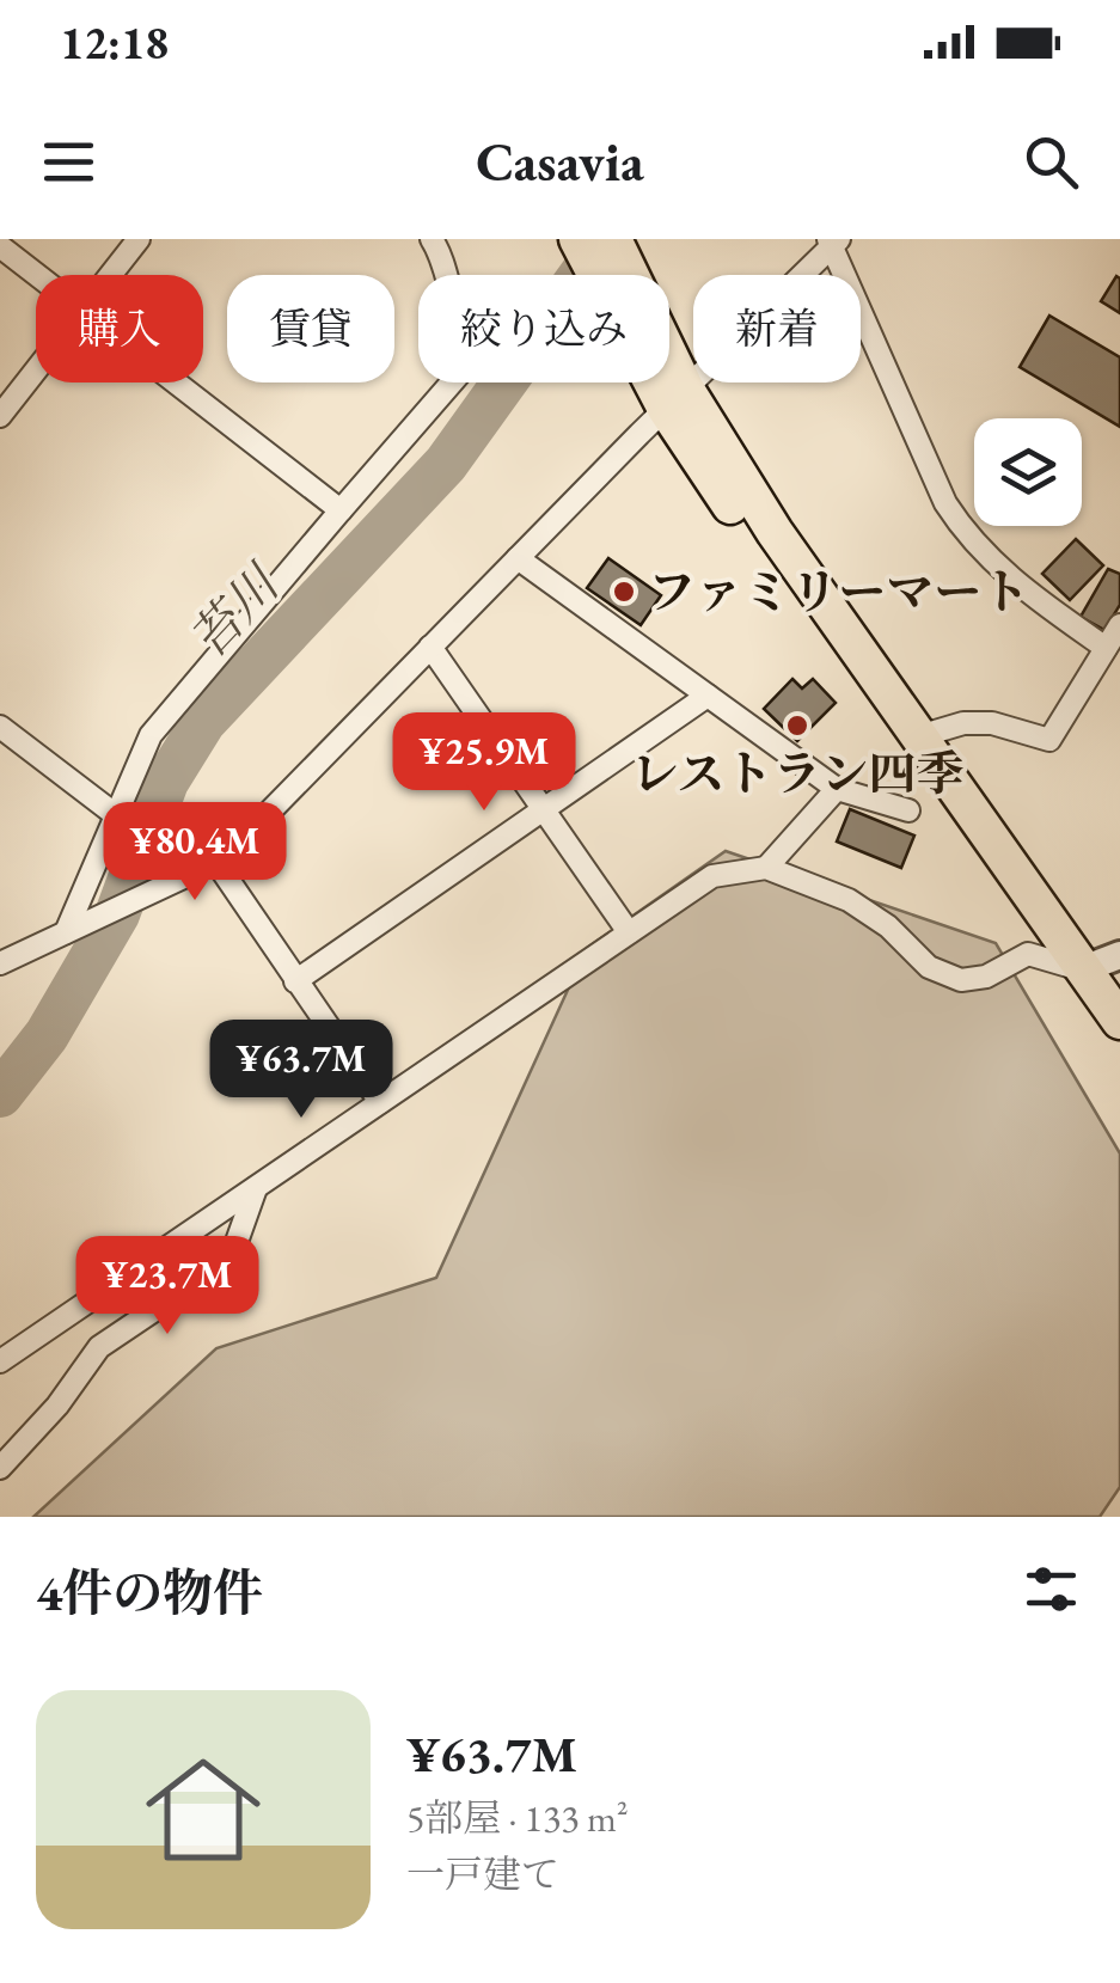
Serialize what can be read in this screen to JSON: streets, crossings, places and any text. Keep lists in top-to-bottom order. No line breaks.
{"water":["苔川"],"places":["ファミリーマート","レストラン四季"],"page":{"status":"12:18","header":"Casavia","chip":["購入","賃貸","絞り込み","新着"],"price":["¥25.9M","¥80.4M","¥63.7M","¥23.7M"],"heading":"4件の物件","list":[{"name":"¥63.7M","note":"5部屋 · 133 m² · 一戸建て"}]}}
